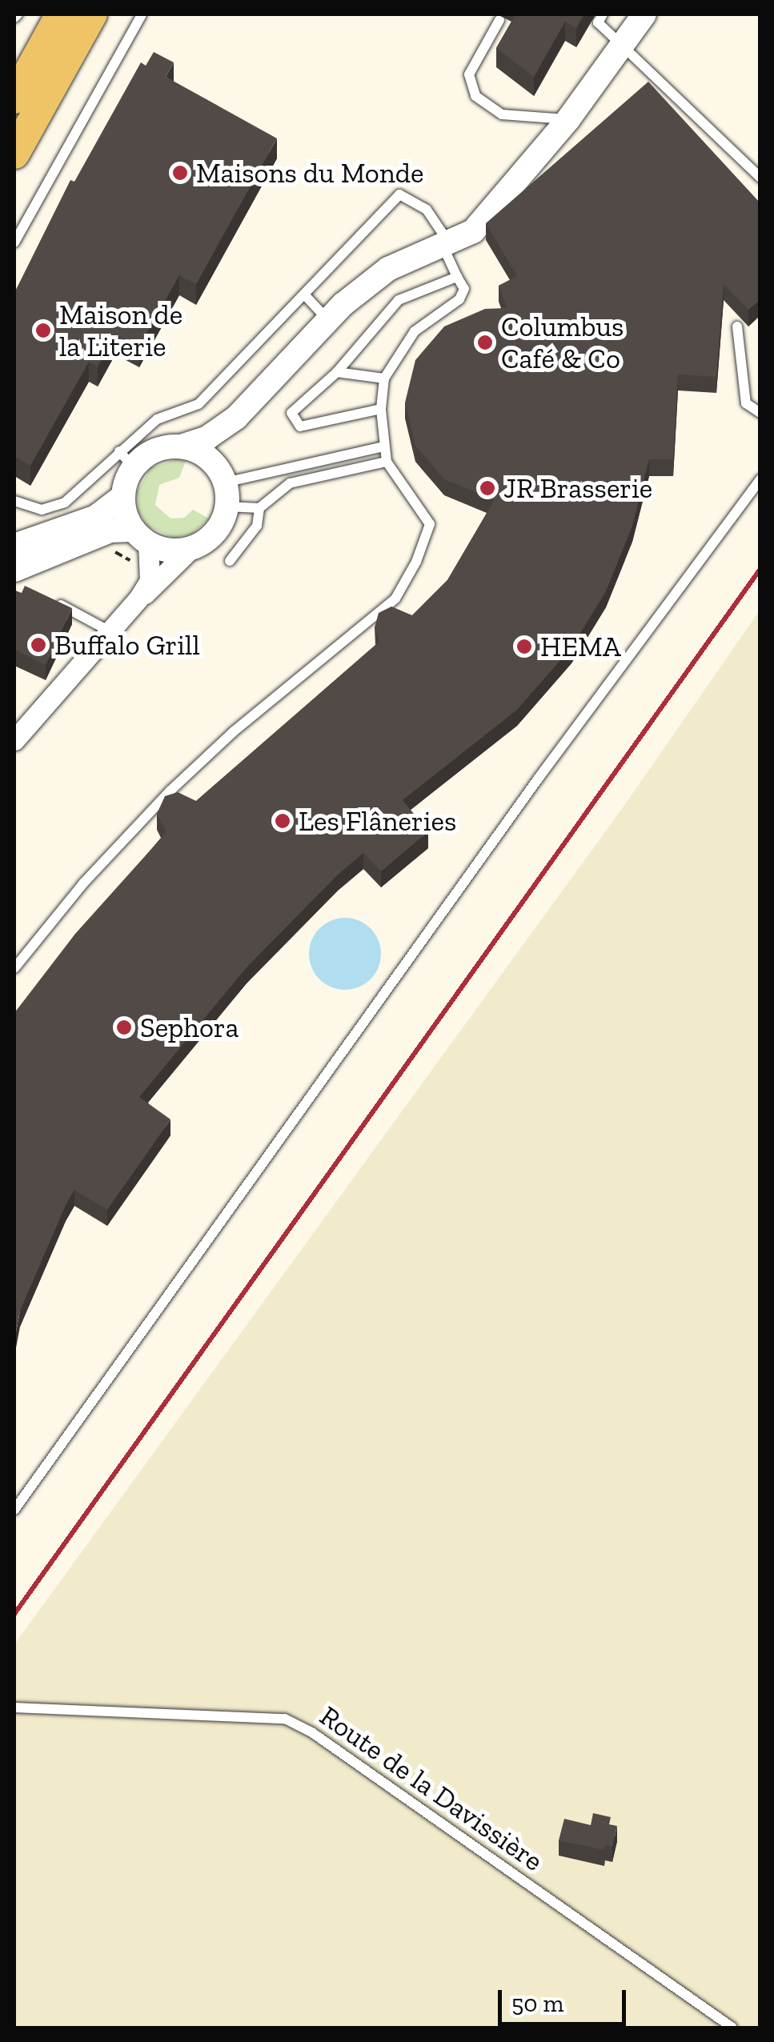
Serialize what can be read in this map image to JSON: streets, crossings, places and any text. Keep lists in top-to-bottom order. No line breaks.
{"streets":{"lane":["Route de la Davissière"]},"places":["Maisons du Monde","Maison de la Literie","Columbus Café & Co","JR Brasserie","Buffalo Grill","HEMA","Les Flâneries","Sephora"],"scale_bar":"50 m"}
